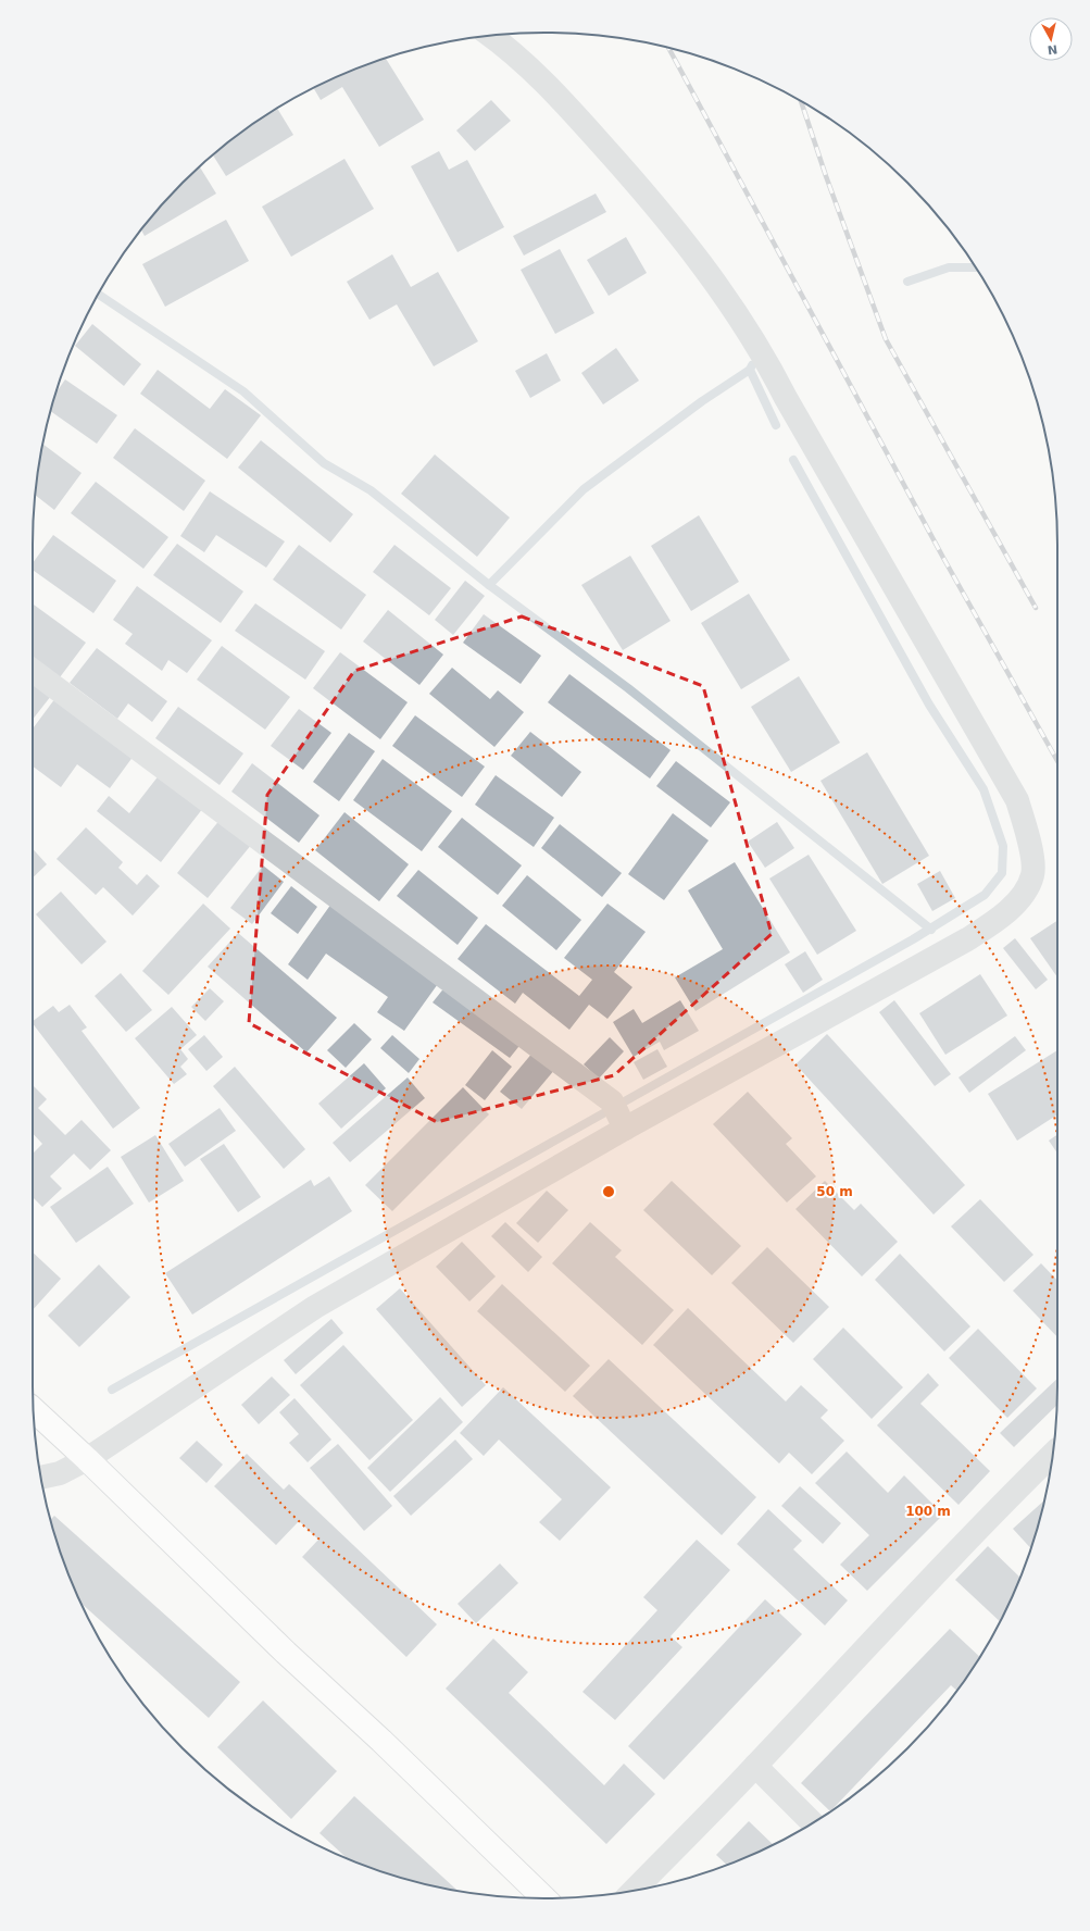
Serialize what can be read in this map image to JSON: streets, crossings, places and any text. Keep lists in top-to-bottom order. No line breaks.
{"north":"bottom","rings":["50 m","100 m"]}
